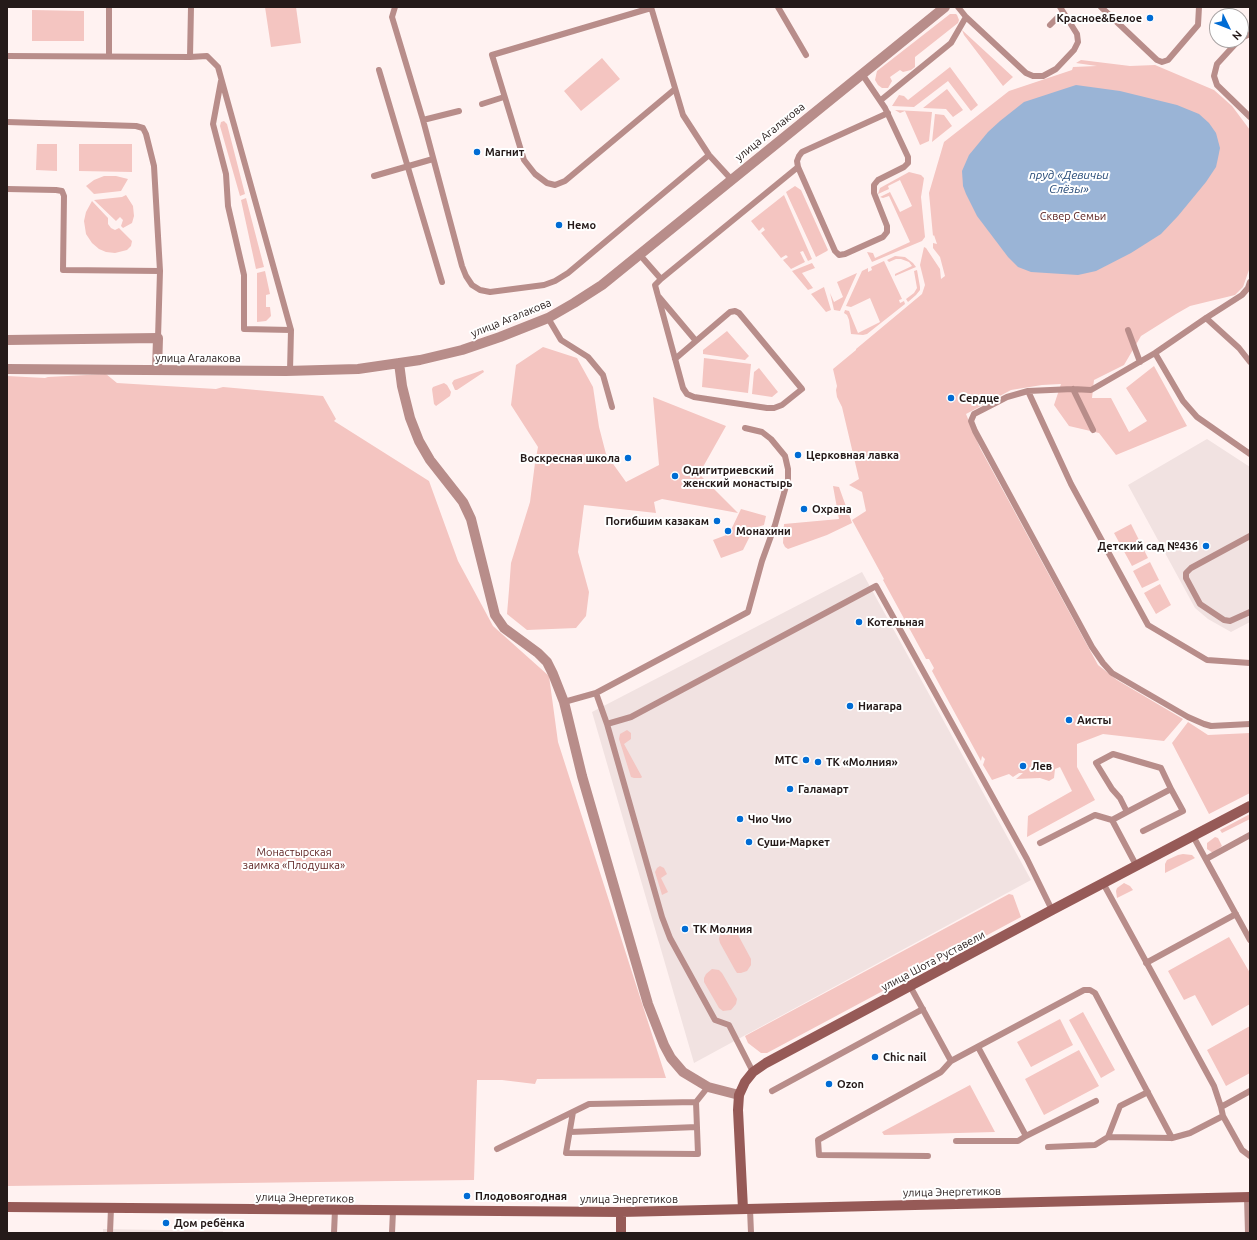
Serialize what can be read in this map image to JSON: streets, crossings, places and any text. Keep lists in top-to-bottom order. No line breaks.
{"streets":{"street":["улица Агалакова","улица Шота Руставели","улица Энергетиков"]},"crossings":[["улица Шота Руставели","улица Энергетиков"]],"water":["пруд «Девичьи Слёзы»"],"parks":["Сквер Семьи","Монастырская заимка «Плодушка»"],"places":["Красное&Белое","Магнит","Немо","Сердце","Церковная лавка","Воскресная школа","Одигитриевский женский монастырь","Охрана","Погибшим казакам","Монахини","Детский сад №436","Котельная","Ниагара","Аисты","МТС","ТК «Молния»","Лев","Галамарт","Чио Чио","Суши-Маркет","ТК Молния","Chic nail","Ozon","Плодовоягодная","Дом ребёнка"],"north":"bottom right"}
